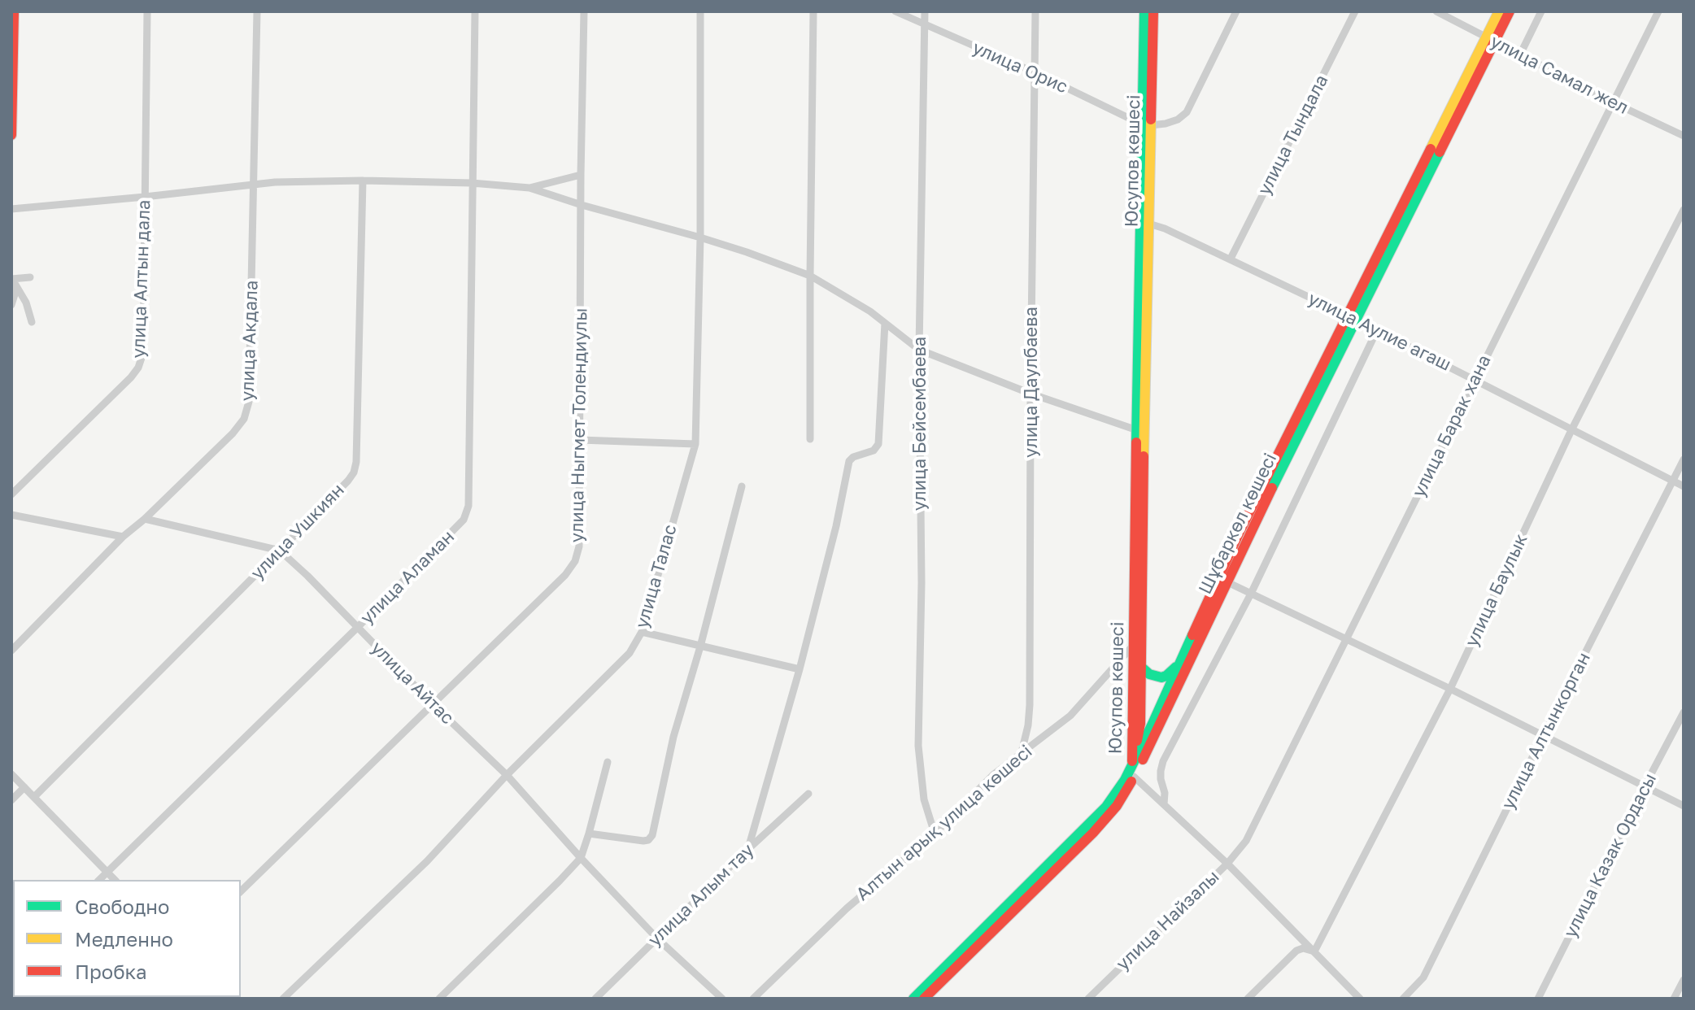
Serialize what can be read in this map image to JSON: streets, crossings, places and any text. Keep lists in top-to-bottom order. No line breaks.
{"streets":{"street":["улица Орис","улица Самал жел","улица Тындала","Юсупов көшесі","улица Алтын дала","улица Аулие агаш","улица Акдала","улица Даулбаева","улица Бейсембаева","улица Ныгмет Толендиулы","улица Барак хана","Шұбаркөл көшесі","улица Ушкиян","улица Талас","улица Аламан","улица Баулык","улица Айтас","улица Алтынкорган","Алтын арық улица көшесі","улица Казак Ордасы","улица Алым тау","улица Найзалы"]},"crossings":[["улица Орис","Юсупов көшесі"],["улица Орис","улица Даулбаева"],["улица Орис","улица Бейсембаева"],["улица Самал жел","улица Барак хана"],["улица Самал жел","Шұбаркөл көшесі"],["улица Тындала","улица Аулие агаш"],["Юсупов көшесі","улица Аулие агаш"],["Юсупов көшесі","Шұбаркөл көшесі"],["Юсупов көшесі","Алтын арық улица көшесі"],["улица Аулие агаш","улица Барак хана"],["улица Аулие агаш","Шұбаркөл көшесі"],["улица Аулие агаш","улица Баулык"],["улица Аулие агаш","улица Алтынкорган"],["улица Акдала","улица Айтас"],["улица Даулбаева","Алтын арық улица көшесі"],["улица Бейсембаева","Алтын арық улица көшесі"],["улица Ныгмет Толендиулы","улица Айтас"],["улица Барак хана","улица Найзалы"],["улица Ушкиян","улица Айтас"],["улица Талас","улица Айтас"],["улица Аламан","улица Айтас"],["улица Айтас","улица Алым тау"]],"legend":["Свободно","Медленно","Пробка"]}
